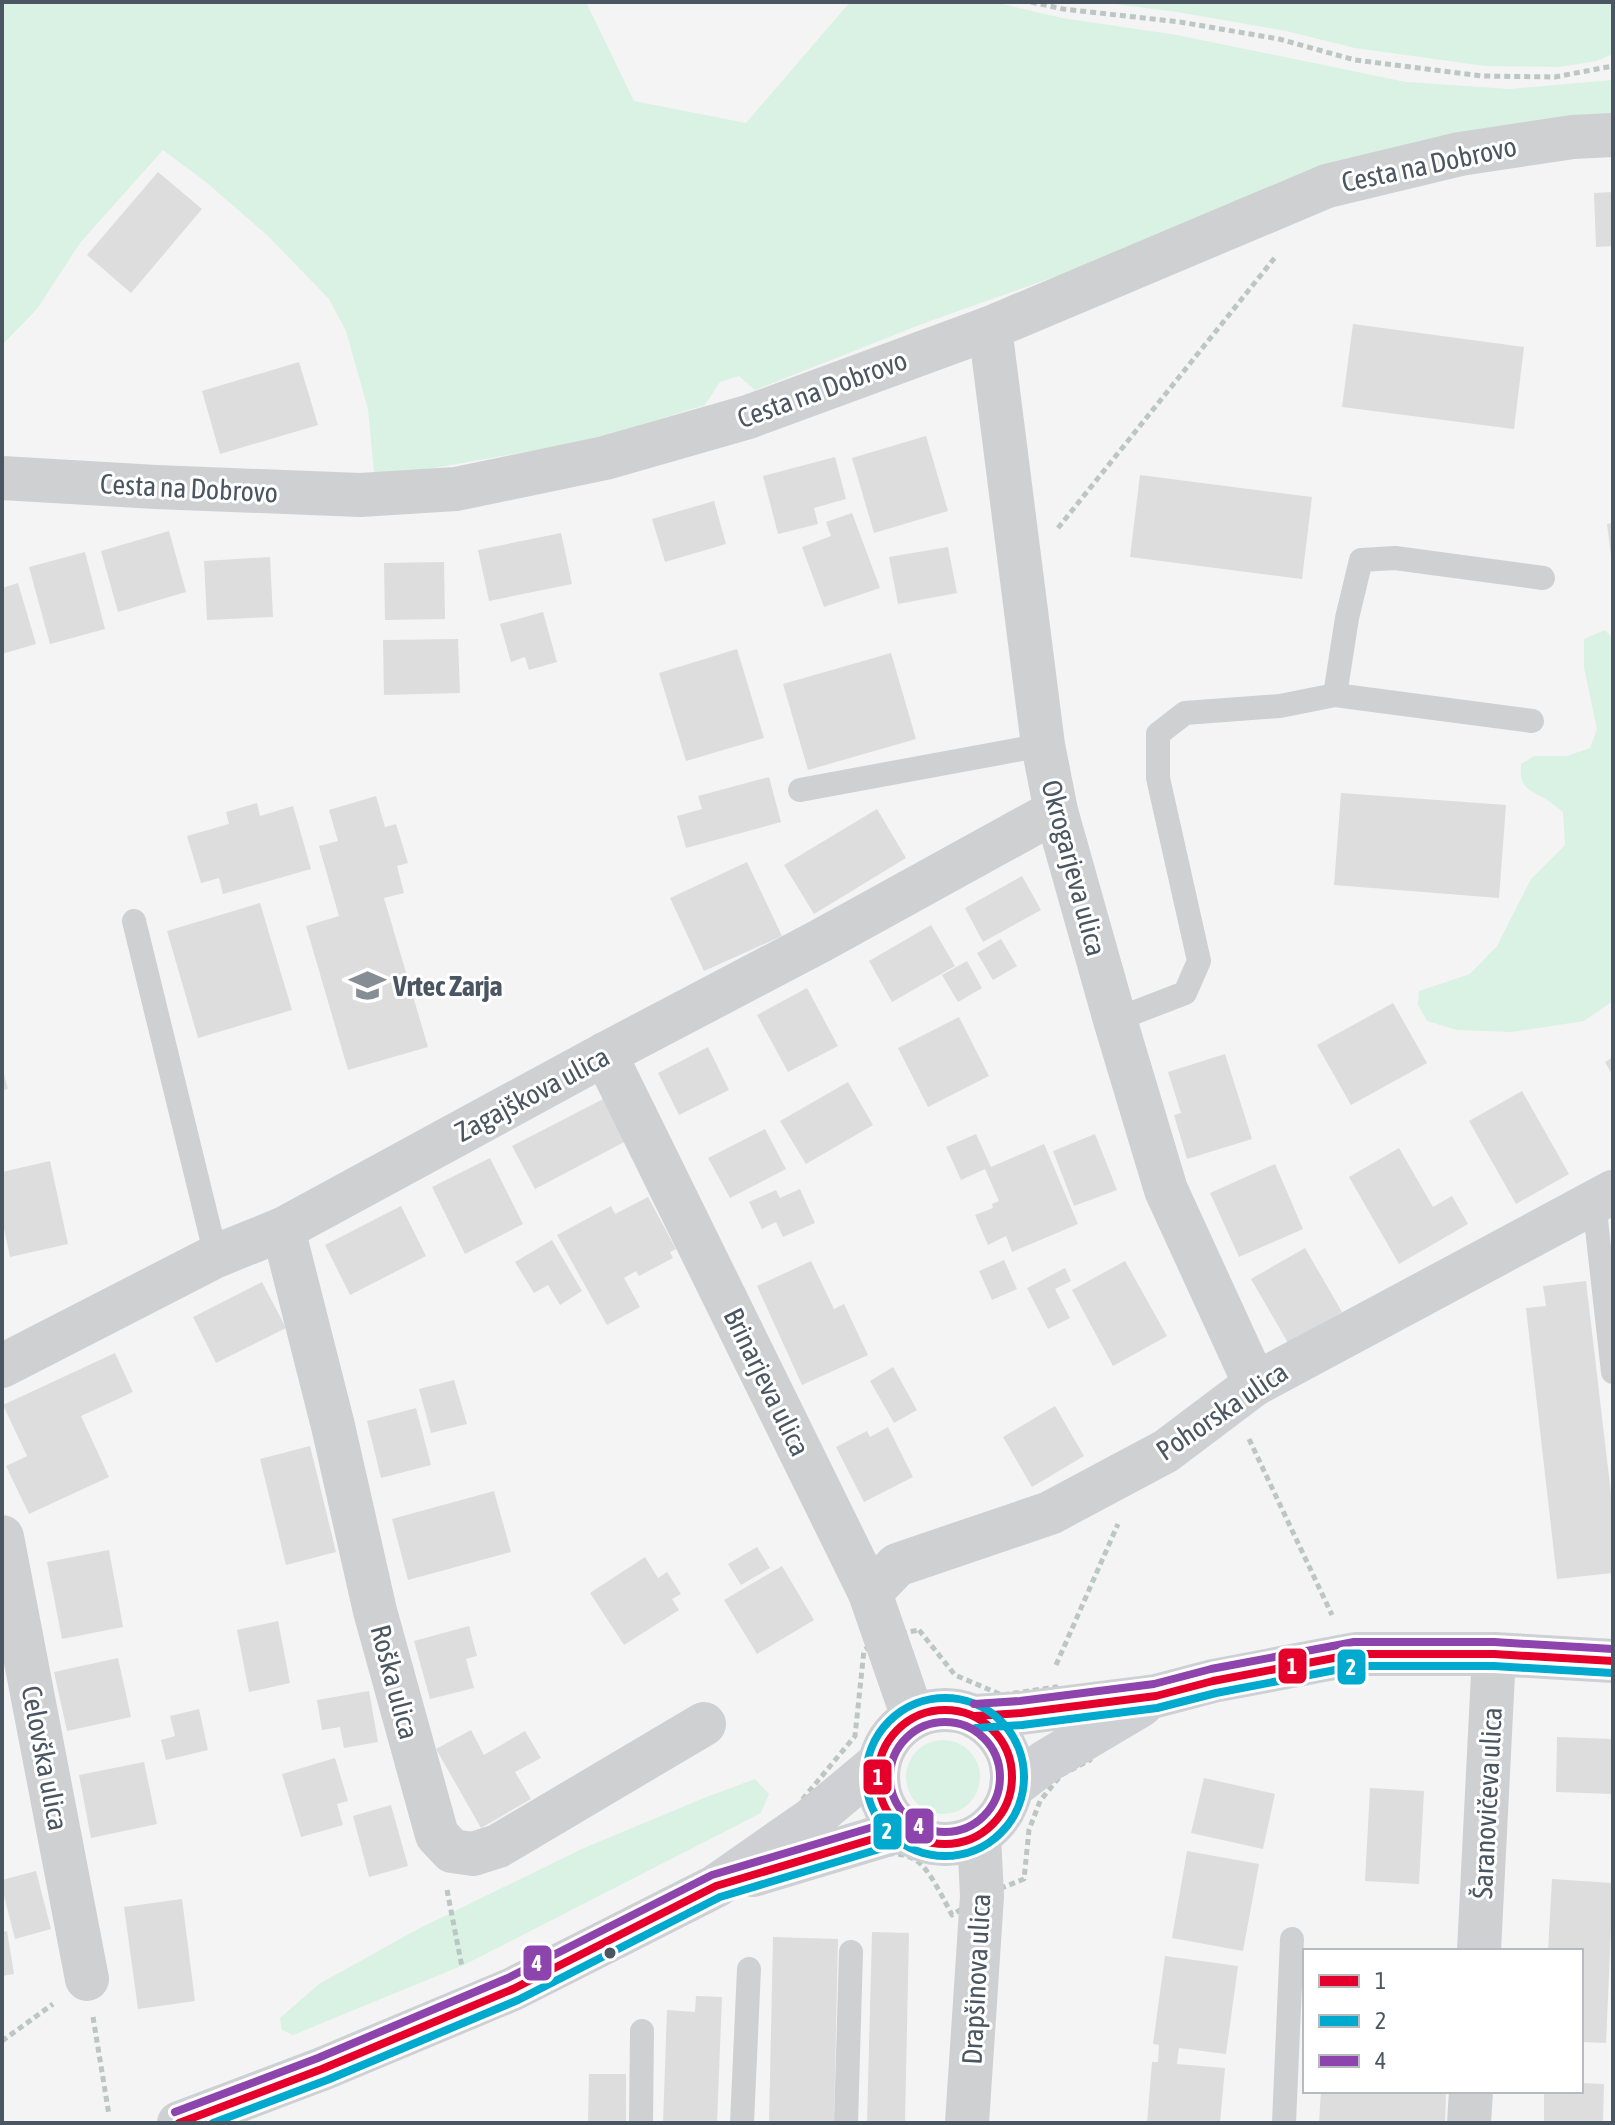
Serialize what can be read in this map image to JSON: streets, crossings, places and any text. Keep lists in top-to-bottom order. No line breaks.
{"streets":{"street":["Cesta na Dobrovo","Okrogarjeva ulica","Zagajškova ulica","Brinarjeva ulica","Pohorska ulica","Roška ulica","Celovška ulica","Šaranovičeva ulica","Drapšinova ulica"]},"crossings":[["Cesta na Dobrovo","Okrogarjeva ulica"],["Okrogarjeva ulica","Zagajškova ulica"],["Okrogarjeva ulica","Pohorska ulica"],["Zagajškova ulica","Brinarjeva ulica"],["Zagajškova ulica","Roška ulica"],["Brinarjeva ulica","Pohorska ulica"],["Brinarjeva ulica","Drapšinova ulica"]],"places":{"school or university":["Vrtec Zarja"]},"lines":["transit line 4","transit line 1","transit line 2"],"legend":["1","2","4"]}
